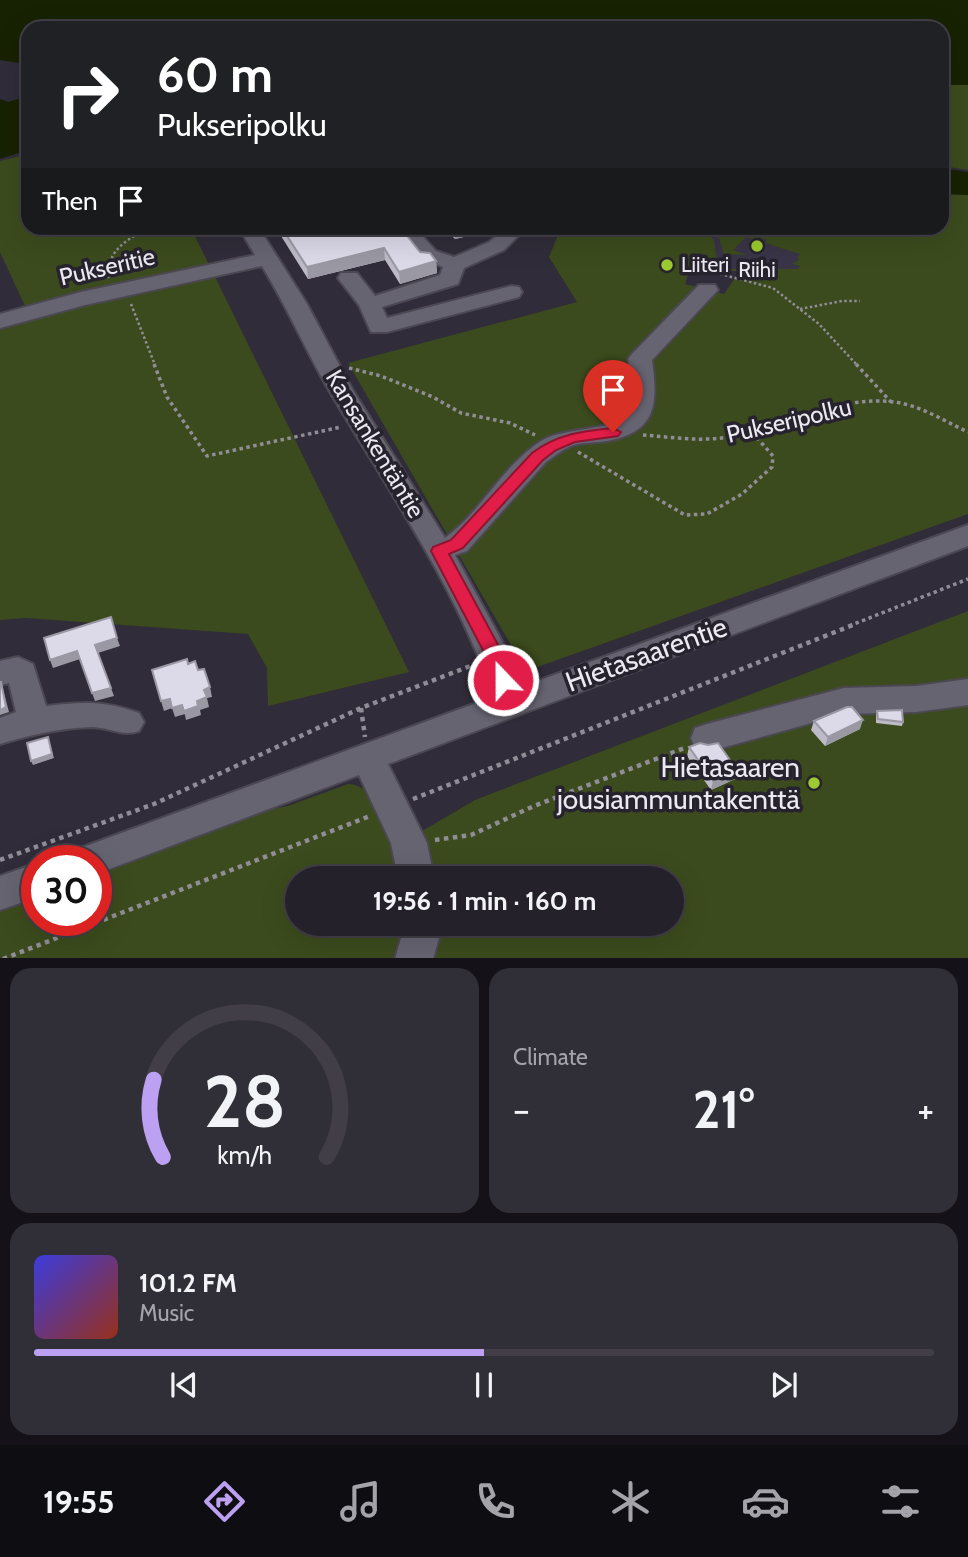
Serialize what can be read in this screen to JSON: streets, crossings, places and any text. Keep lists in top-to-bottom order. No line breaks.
{"streets":{"street":["Pukseritie","Kansankentäntie","Hietasaarentie"],"path":["Pukseripolku"]},"crossings":[["Pukseritie","Kansankentäntie"],["Kansankentäntie","Hietasaarentie"]],"places":["Riihi","Liiteri","Hietasaaren jousiammuntakenttä"],"page":{"turn":["60 m","Pukseripolku"],"then":"Then","limit":"30","trip":"19:56 · 1 min · 160 m","tile":"Climate","heat":["−","21°","+"],"song":["101.2 FM","Music"],"tabs":"19:55","gauge":["28","km/h"]}}
